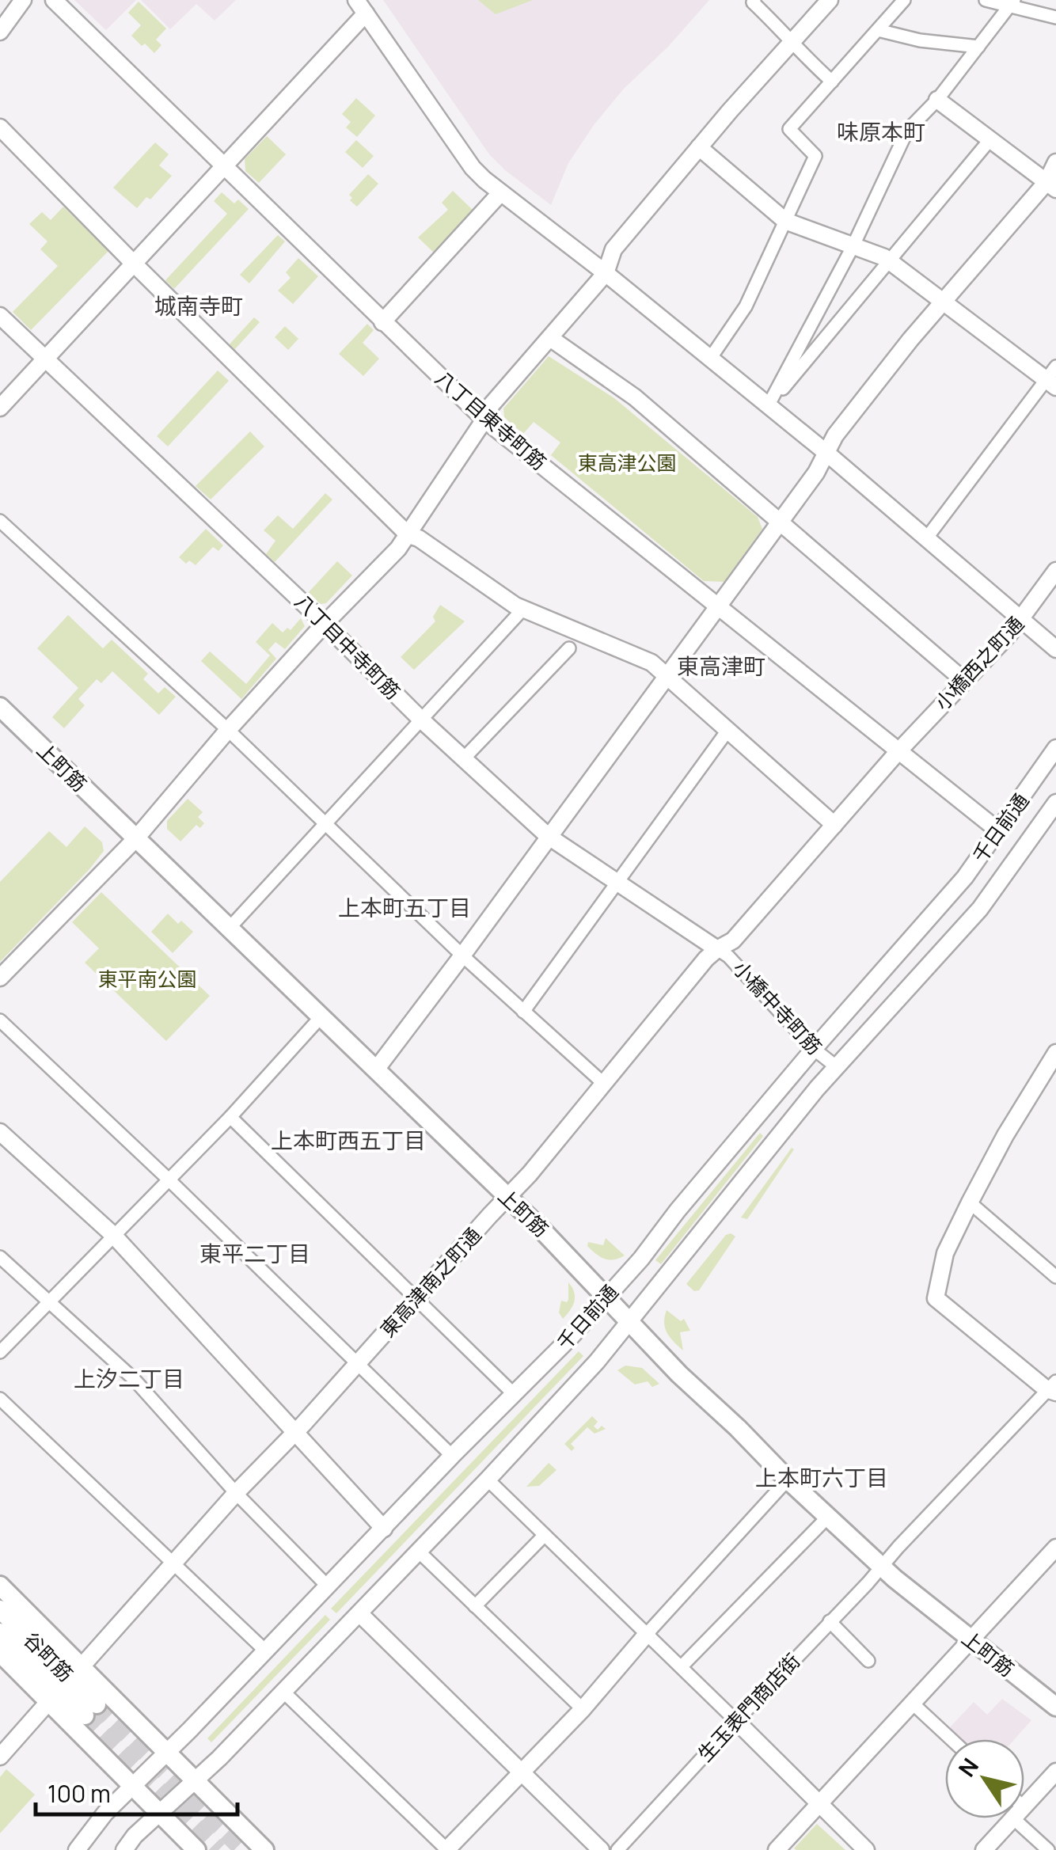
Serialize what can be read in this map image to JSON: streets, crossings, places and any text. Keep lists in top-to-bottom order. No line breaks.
{"streets":{"main road":["上町筋","谷町筋"],"street":["八丁目東寺町筋","八丁目中寺町筋","小橋西之町通","千日前通","小橋中寺町筋","東高津南之町通","生玉表門商店街"]},"crossings":[["八丁目東寺町筋","小橋西之町通"],["八丁目東寺町筋","千日前通"],["八丁目東寺町筋","東高津南之町通"],["八丁目中寺町筋","小橋中寺町筋"],["八丁目中寺町筋","東高津南之町通"],["小橋西之町通","東高津南之町通"],["上町筋","千日前通"],["上町筋","東高津南之町通"],["上町筋","生玉表門商店街"],["千日前通","小橋中寺町筋"],["小橋中寺町筋","東高津南之町通"]],"districts":["味原本町","城南寺町","東高津町","上本町五丁目","上本町西五丁目","東平二丁目","上汐二丁目","上本町六丁目"],"parks":["東高津公園","東平南公園"],"scale_bar":"100 m","north":"top left"}
